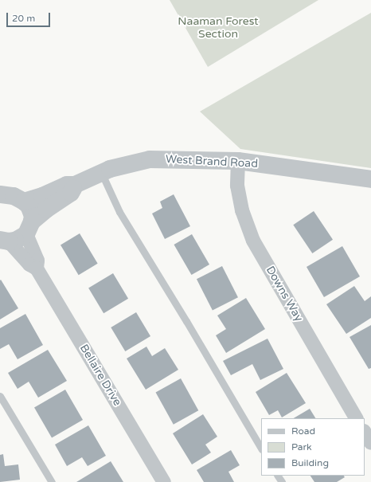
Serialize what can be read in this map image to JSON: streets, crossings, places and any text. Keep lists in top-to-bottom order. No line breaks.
{"streets":{"street":["West Brand Road","Downs Way","Bellaire Drive"]},"crossings":[["West Brand Road","Downs Way"],["West Brand Road","Bellaire Drive"]],"parks":["Naaman Forest Section"],"legend":["Road","Park","Building"],"scale_bar":"20 m"}
